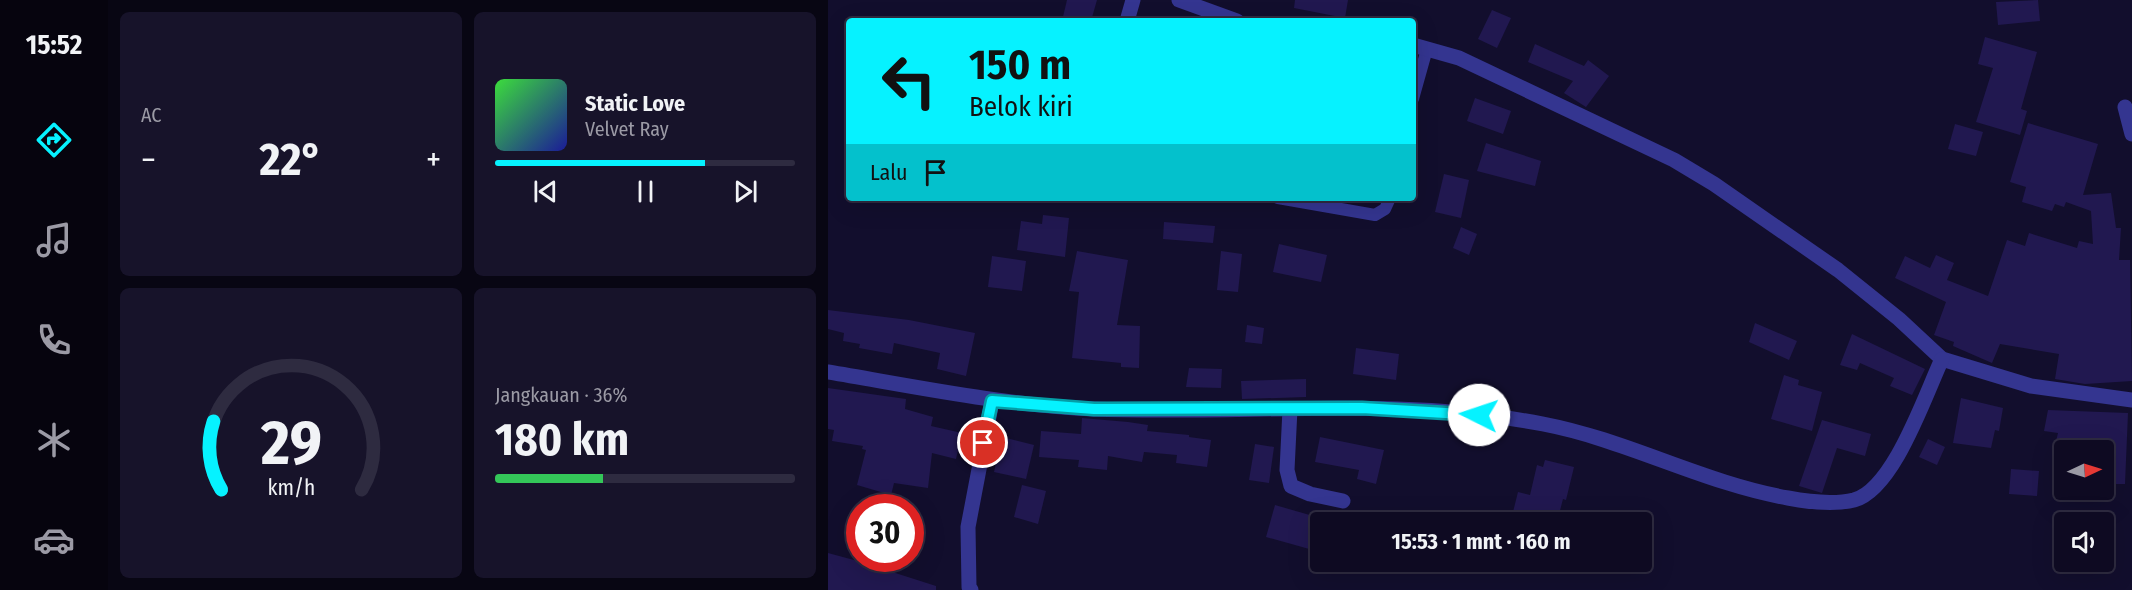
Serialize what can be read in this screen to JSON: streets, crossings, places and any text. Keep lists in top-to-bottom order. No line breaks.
{"north":"right","page":{"tabs":"15:52","tile":["AC",["Jangkauan · 36%","180 km"]],"turn":["150 m","Belok kiri"],"song":["Static Love","Velvet Ray"],"heat":["−","22°","+"],"then":"Lalu","limit":"30","trip":"15:53 · 1 mnt · 160 m","gauge":["29","km/h"]}}
